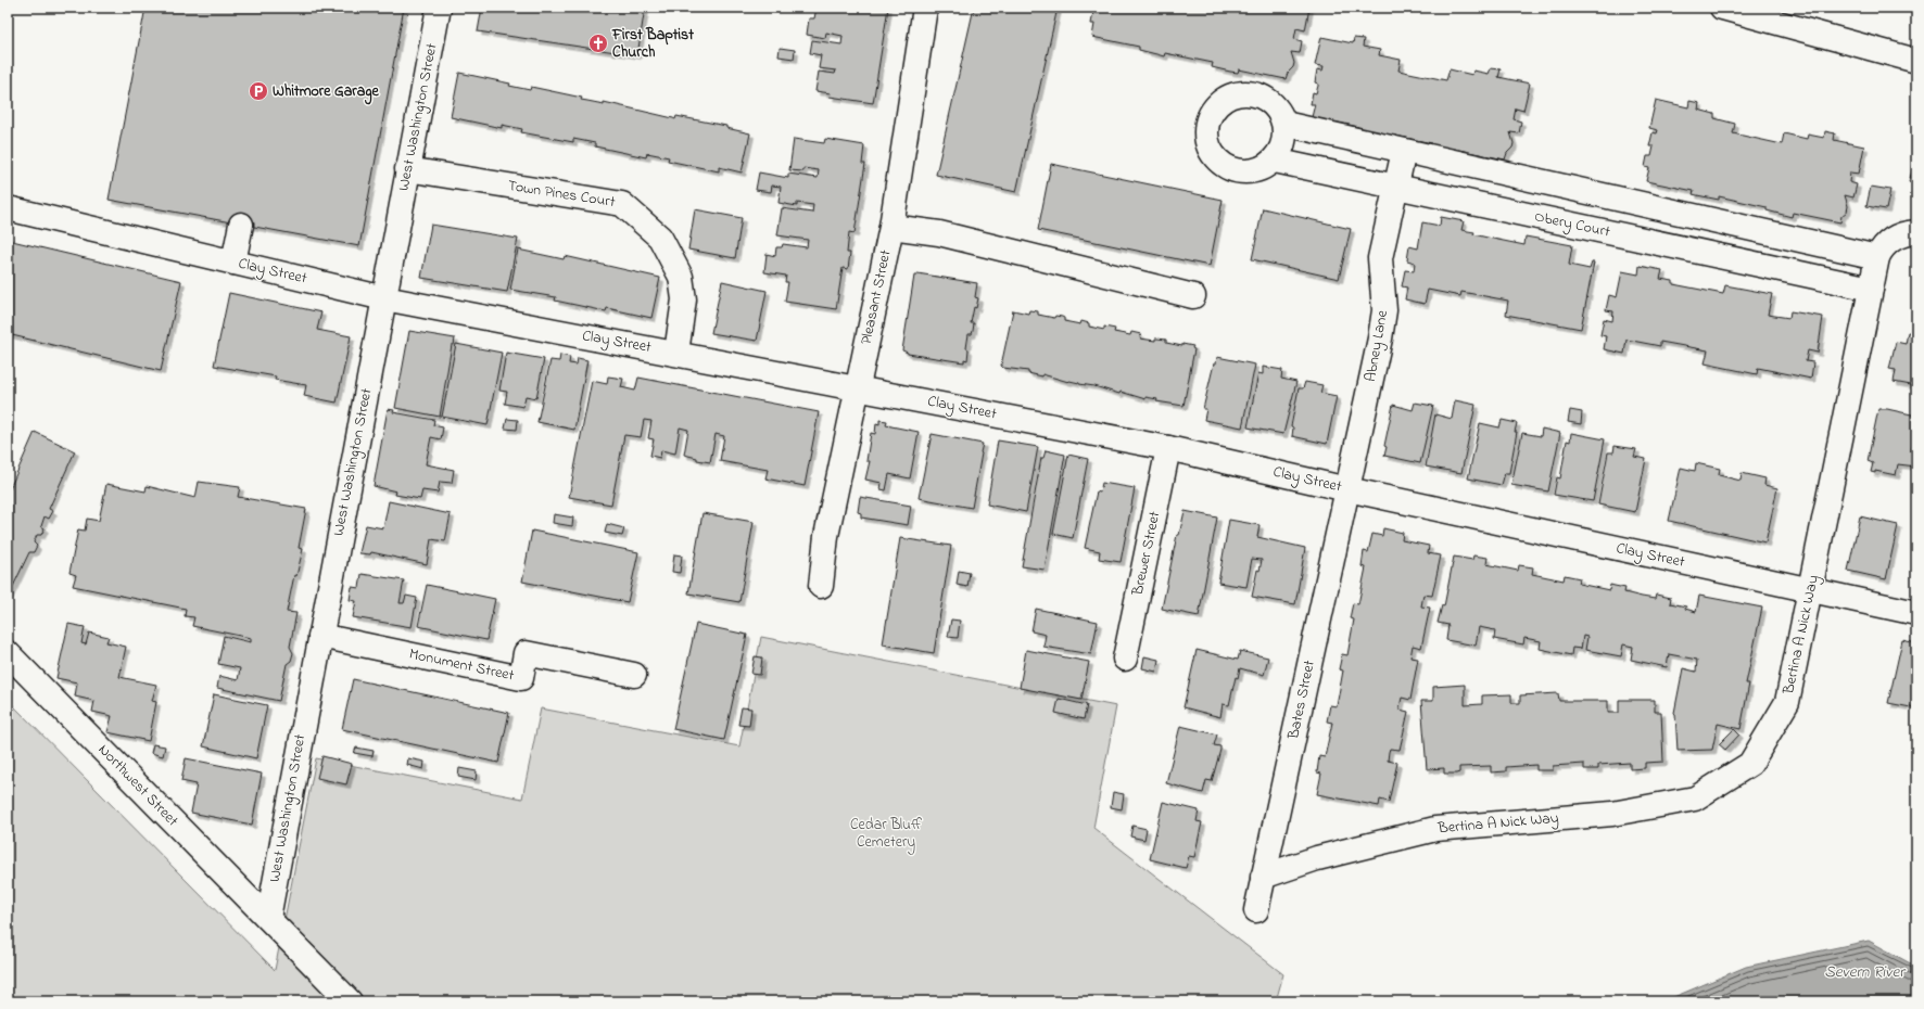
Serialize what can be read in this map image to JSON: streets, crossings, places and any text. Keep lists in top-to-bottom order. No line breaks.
{"streets":{"street":["West Washington Street","Town Pines Court","Obery Court","Clay Street","Pleasant Street","Abney Lane","Brewer Street","Bertina A Nick Way","Monument Street","Bates Street","Northwest Street"]},"crossings":[["West Washington Street","Town Pines Court"],["West Washington Street","Clay Street"],["West Washington Street","Monument Street"],["West Washington Street","Northwest Street"],["Town Pines Court","Clay Street"],["Obery Court","Abney Lane"],["Obery Court","Bertina A Nick Way"],["Clay Street","Pleasant Street"],["Clay Street","Abney Lane"],["Clay Street","Brewer Street"],["Clay Street","Bertina A Nick Way"],["Clay Street","Bates Street"],["Abney Lane","Bates Street"],["Bertina A Nick Way","Bates Street"]],"water":["Severn River"],"parks":["Cedar Bluff Cemetery"],"places":{"church":["First Baptist Church"],"parking":["Whitmore Garage"]}}
